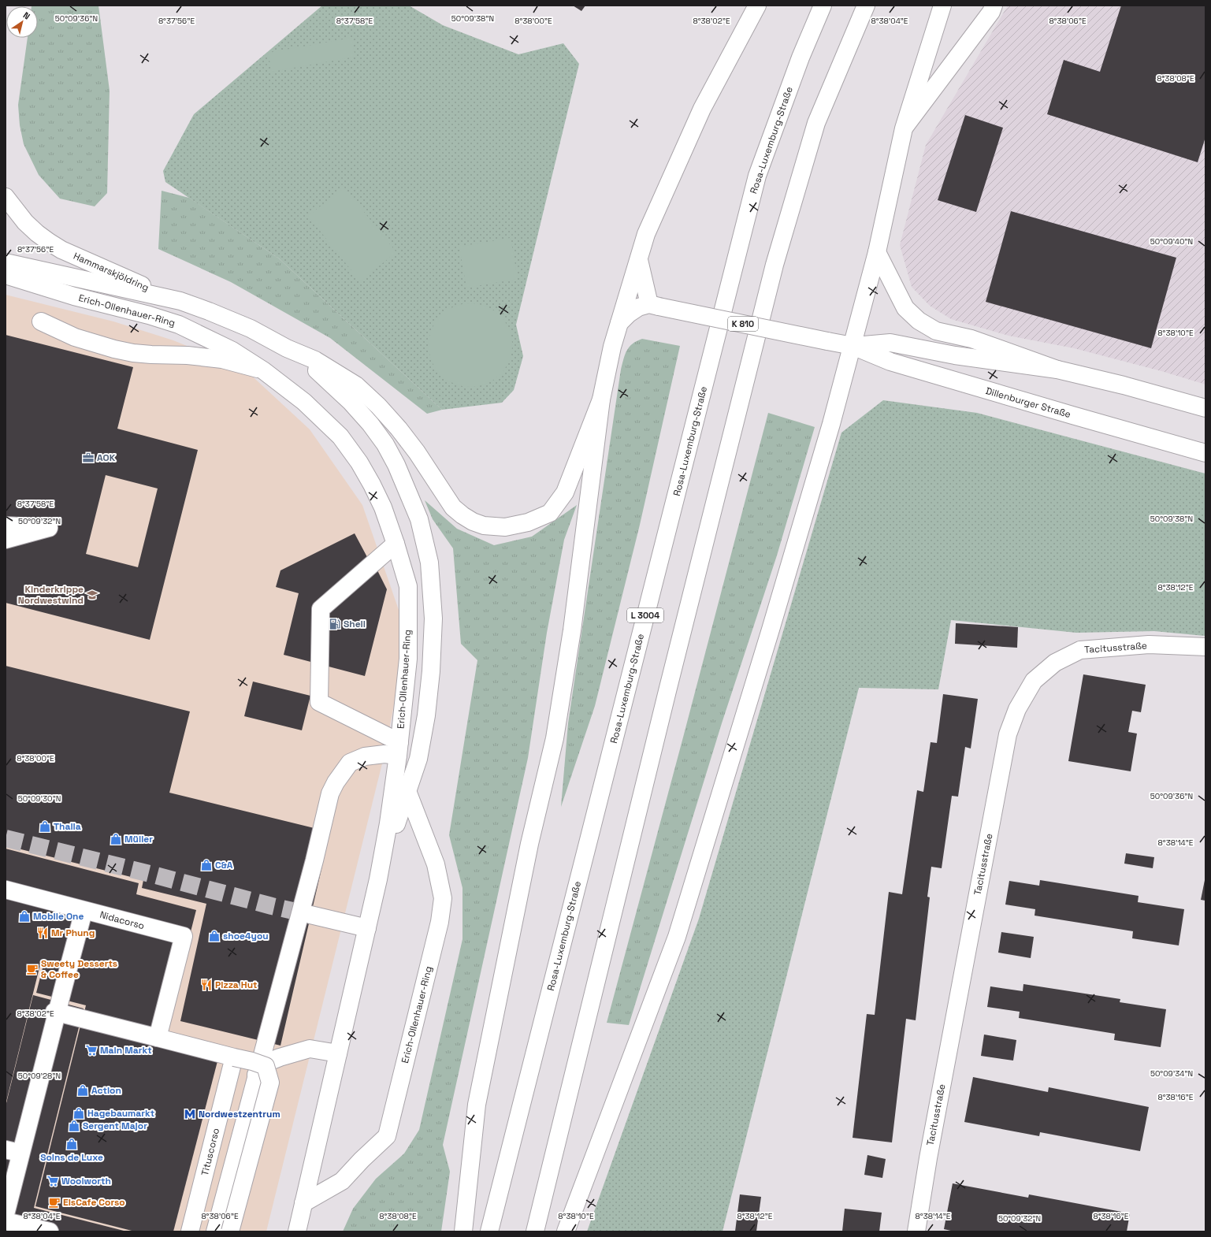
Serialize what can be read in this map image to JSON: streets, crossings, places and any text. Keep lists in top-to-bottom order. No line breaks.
{"streets":{"main road":["Rosa-Luxemburg-Straße","Hammarskjöldring","Erich-Ollenhauer-Ring","K 810","Dillenburger Straße","L 3004","Tacitusstraße","Nidacorso","Tituscorso"]},"crossings":[["Hammarskjöldring","Erich-Ollenhauer-Ring"]],"places":{"office":["AOK"],"school or university":["Kinderkrippe Nordwestwind"],"fuel station":["Shell"],"shop":["Thalia","Müller","C&A","Mobile One","shoe4you","Action","Hagebaumarkt","Sergent Major","Soins de Luxe"],"restaurant":["Mr Phung","Pizza Hut"],"cafe":["Sweety Desserts & Coffee","EisCafe Corso"],"supermarket":["Main Markt","Woolworth"],"metro station":["Nordwestzentrum"]},"north":"top right","coordinates":["50°09'36\"N","50°09'38\"N","8°37'56\"E","8°37'58\"E","8°38'00\"E","8°38'02\"E","8°38'04\"E","8°38'06\"E","8°38'08\"E","50°09'40\"N","8°38'10\"E","50°09'32\"N","8°38'12\"E","50°09'30\"N","8°38'14\"E","50°09'34\"N","50°09'28\"N","8°38'16\"E"]}
